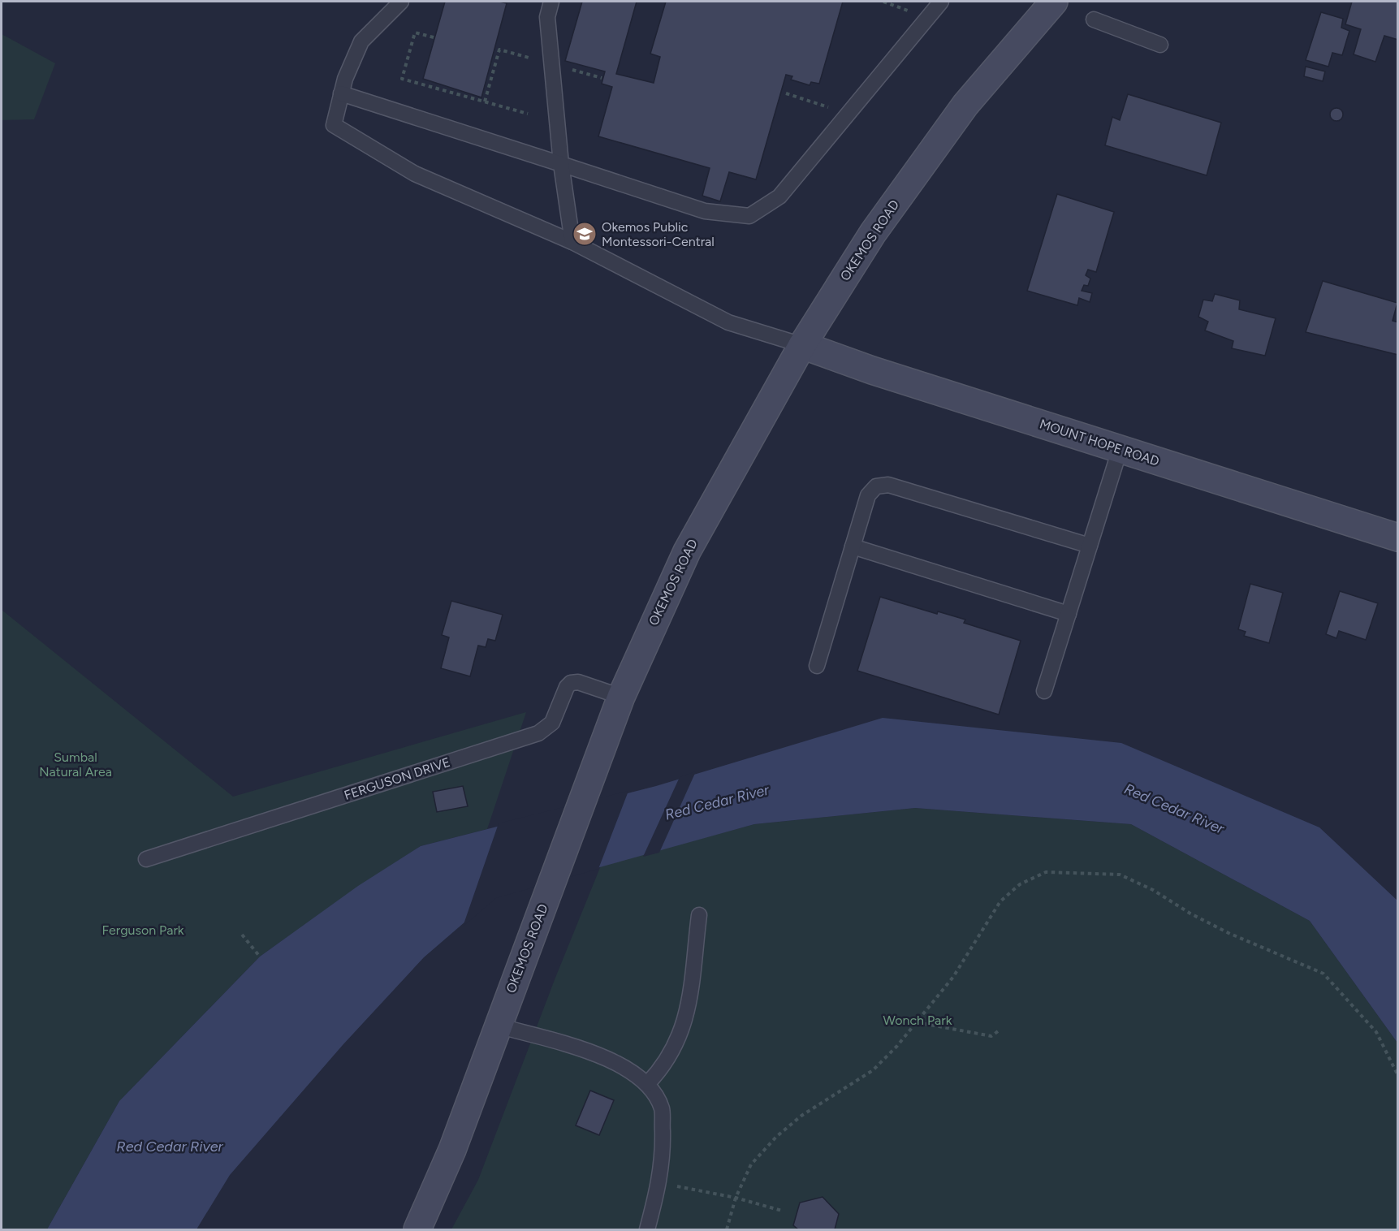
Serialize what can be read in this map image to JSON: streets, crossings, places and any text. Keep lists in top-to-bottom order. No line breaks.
{"streets":{"main road":["OKEMOS ROAD","MOUNT HOPE ROAD"],"lane":["FERGUSON DRIVE"]},"crossings":[["OKEMOS ROAD","MOUNT HOPE ROAD"],["OKEMOS ROAD","FERGUSON DRIVE"]],"water":["Red Cedar River"],"parks":["Sumbal Natural Area","Ferguson Park","Wonch Park"],"places":{"school or university":["Okemos Public Montessori-Central"]}}
